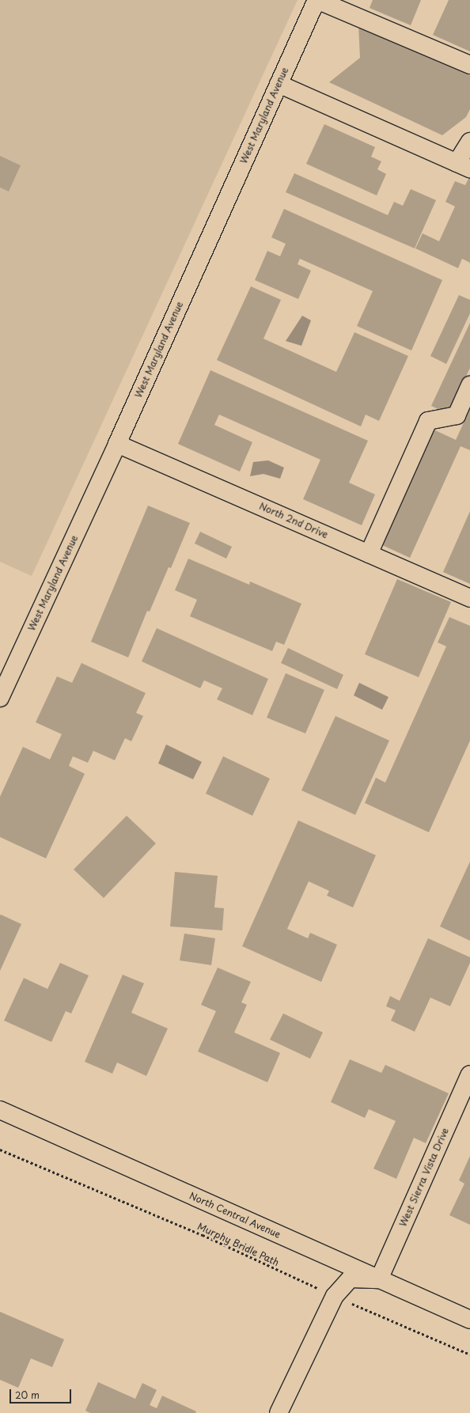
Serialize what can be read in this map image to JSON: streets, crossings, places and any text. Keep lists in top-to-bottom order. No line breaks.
{"streets":{"street":["West Maryland Avenue","North 2nd Drive","West Sierra Vista Drive","North Central Avenue"],"path":["Murphy Bridle Path"]},"crossings":[["West Maryland Avenue","North 2nd Drive"],["West Sierra Vista Drive","North Central Avenue"]],"scale_bar":"20 m"}
